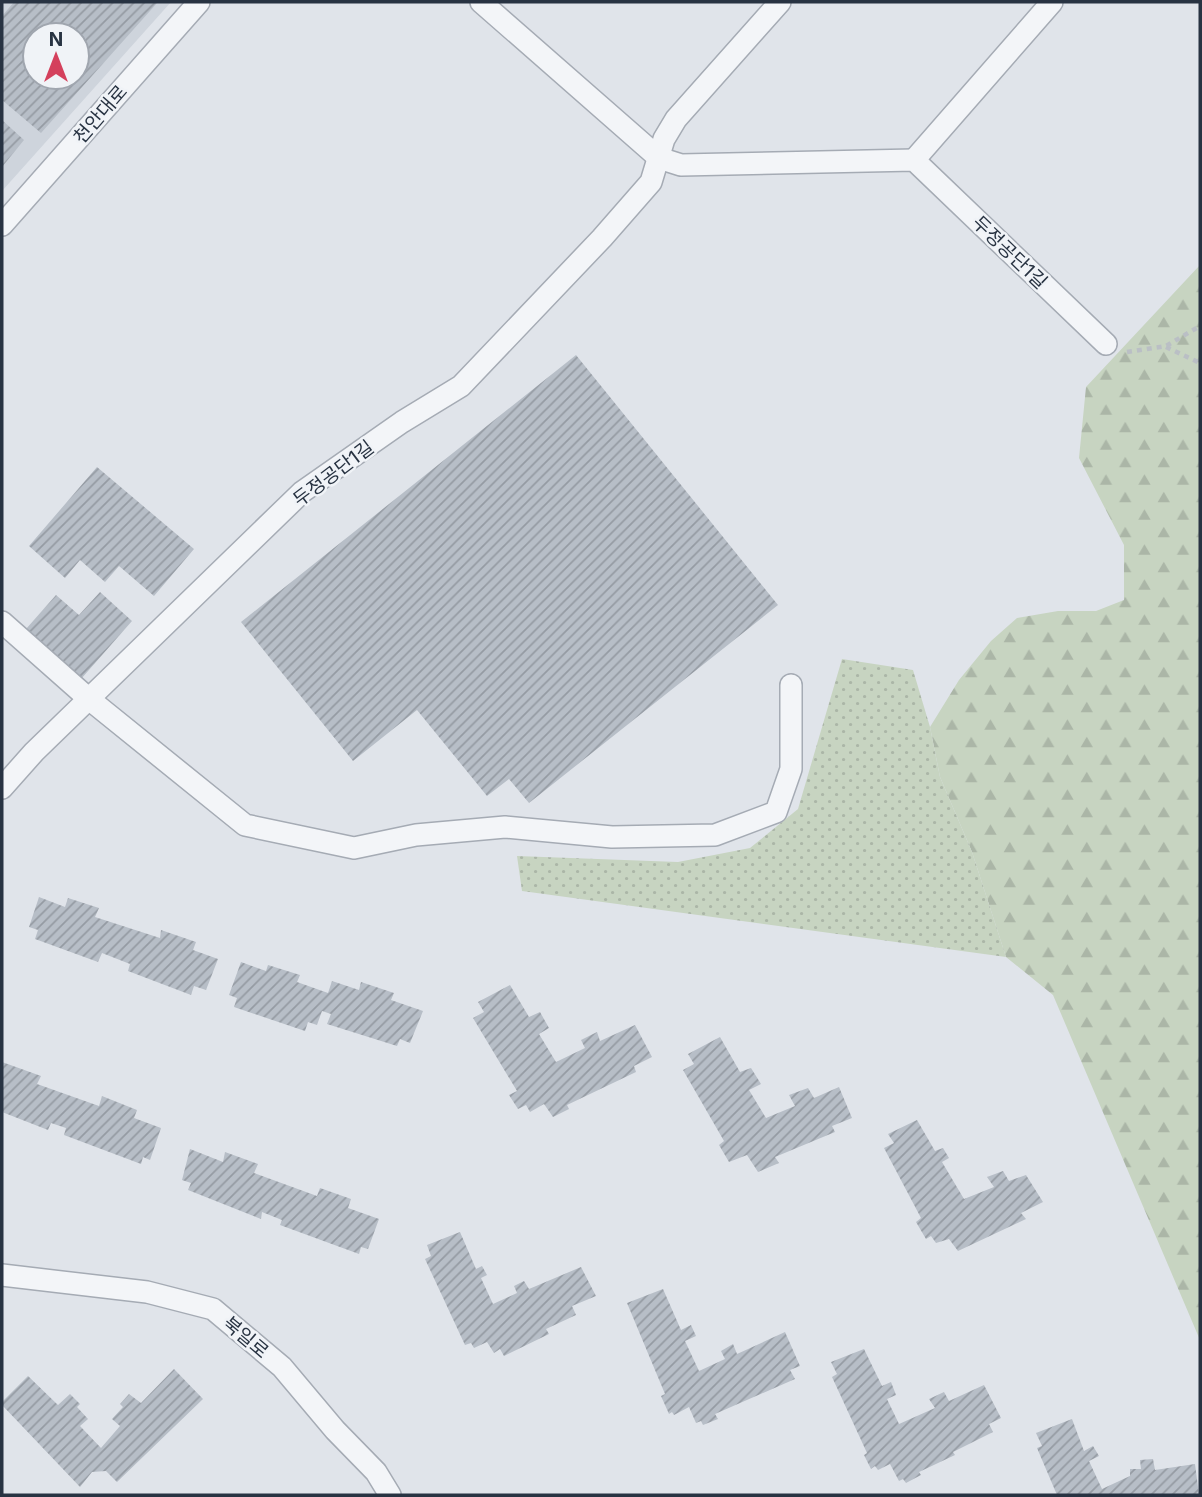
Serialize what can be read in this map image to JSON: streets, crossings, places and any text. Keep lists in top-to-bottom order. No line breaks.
{"streets":{"street":["천안대로","두정공단1길","북일로"]},"north":"top"}
